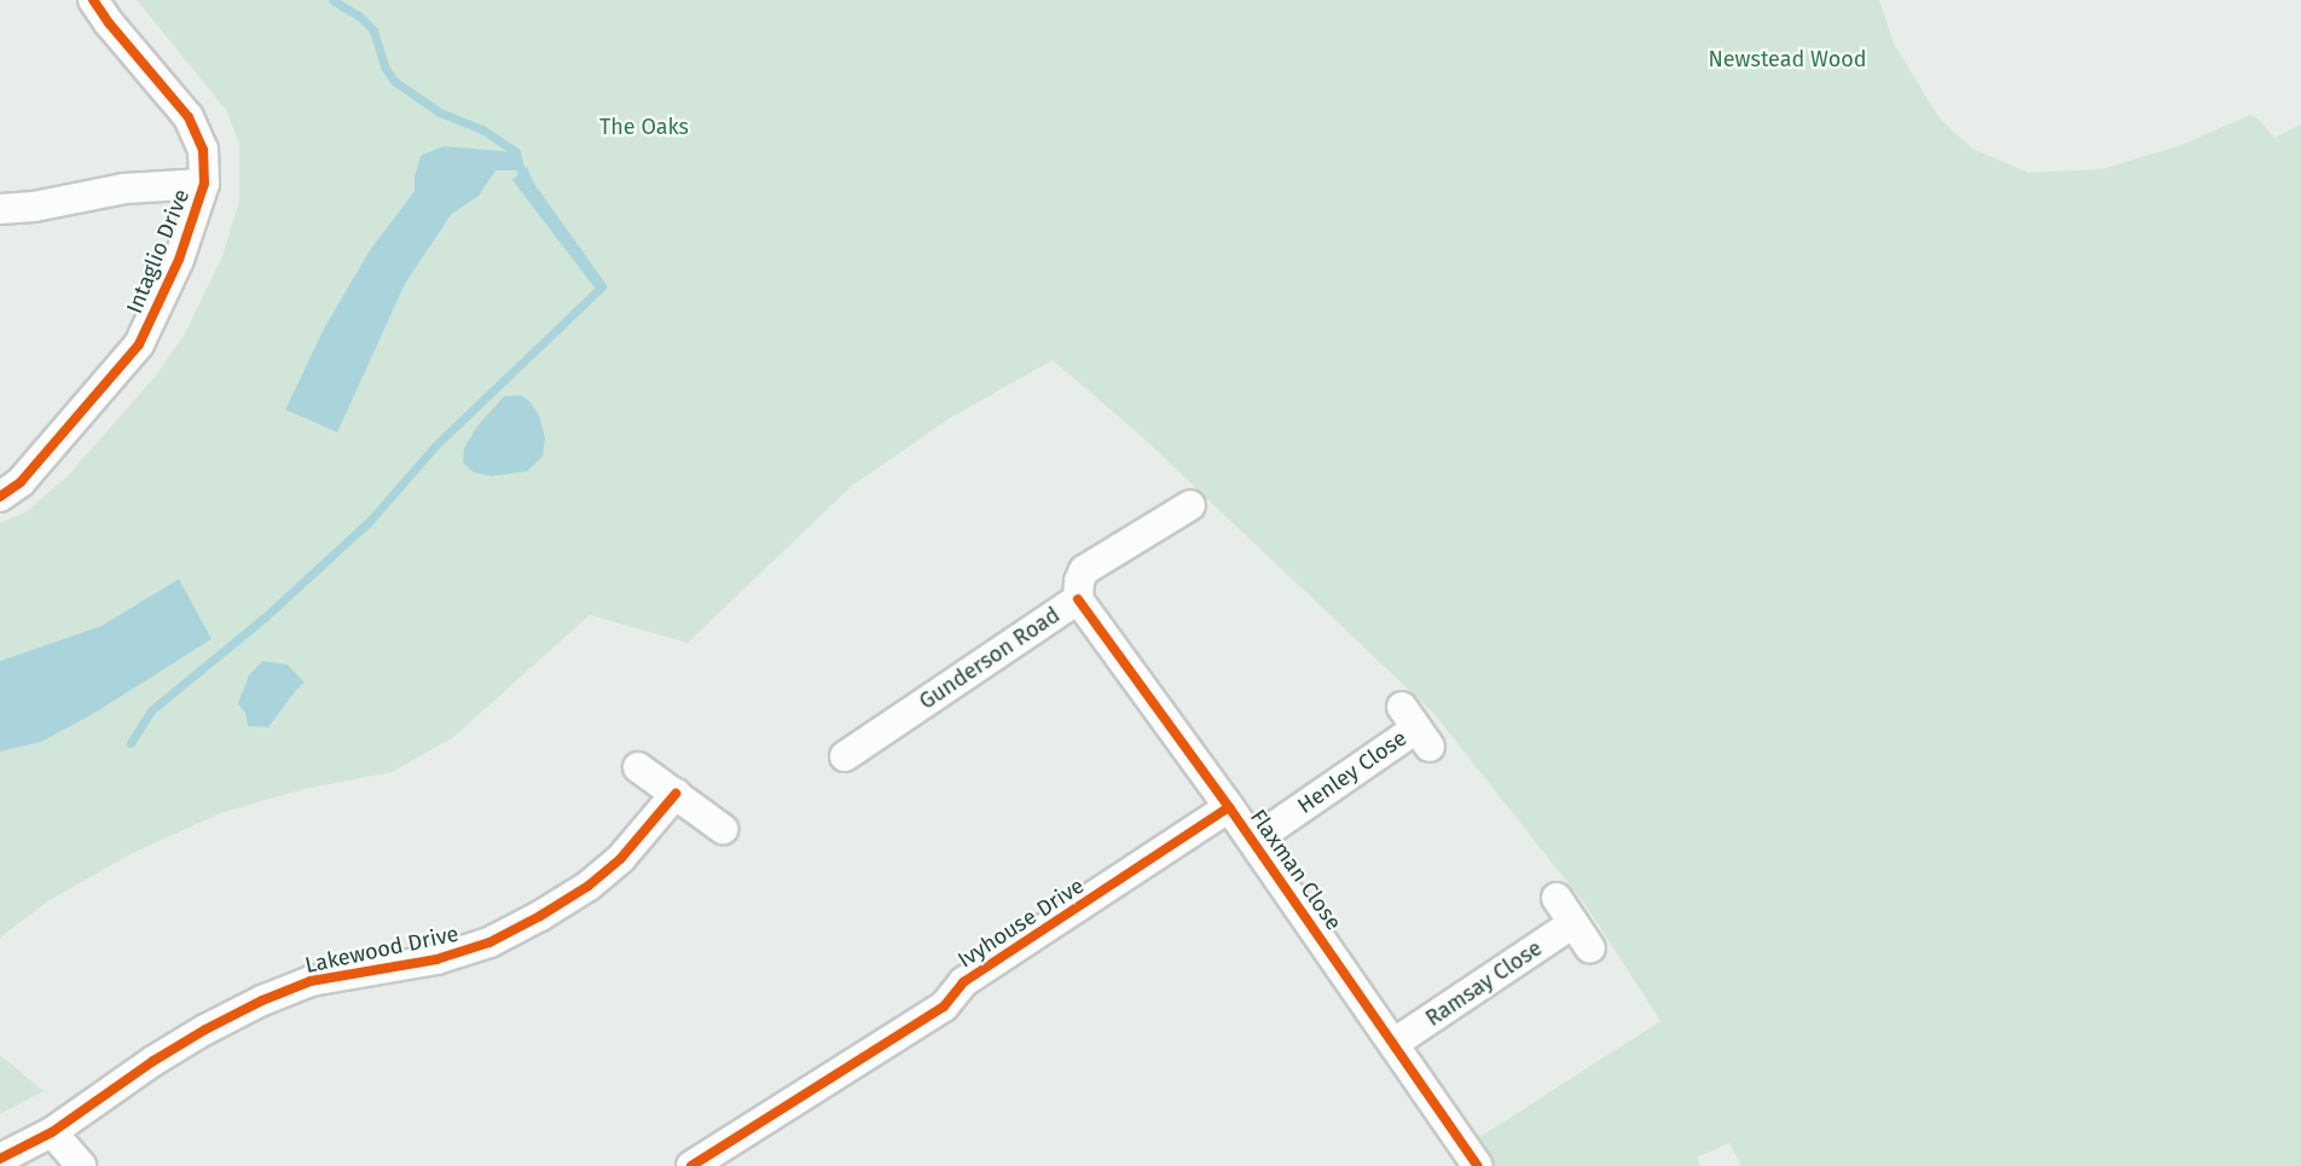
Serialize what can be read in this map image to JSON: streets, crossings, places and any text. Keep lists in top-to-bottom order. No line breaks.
{"streets":{"street":["Intaglio Drive","Gunderson Road","Henley Close","Flaxman Close","Ivyhouse Drive","Lakewood Drive","Ramsay Close"]},"crossings":[["Gunderson Road","Flaxman Close"],["Henley Close","Flaxman Close"],["Flaxman Close","Ivyhouse Drive"],["Flaxman Close","Ramsay Close"]],"parks":["Newstead Wood","The Oaks"]}
